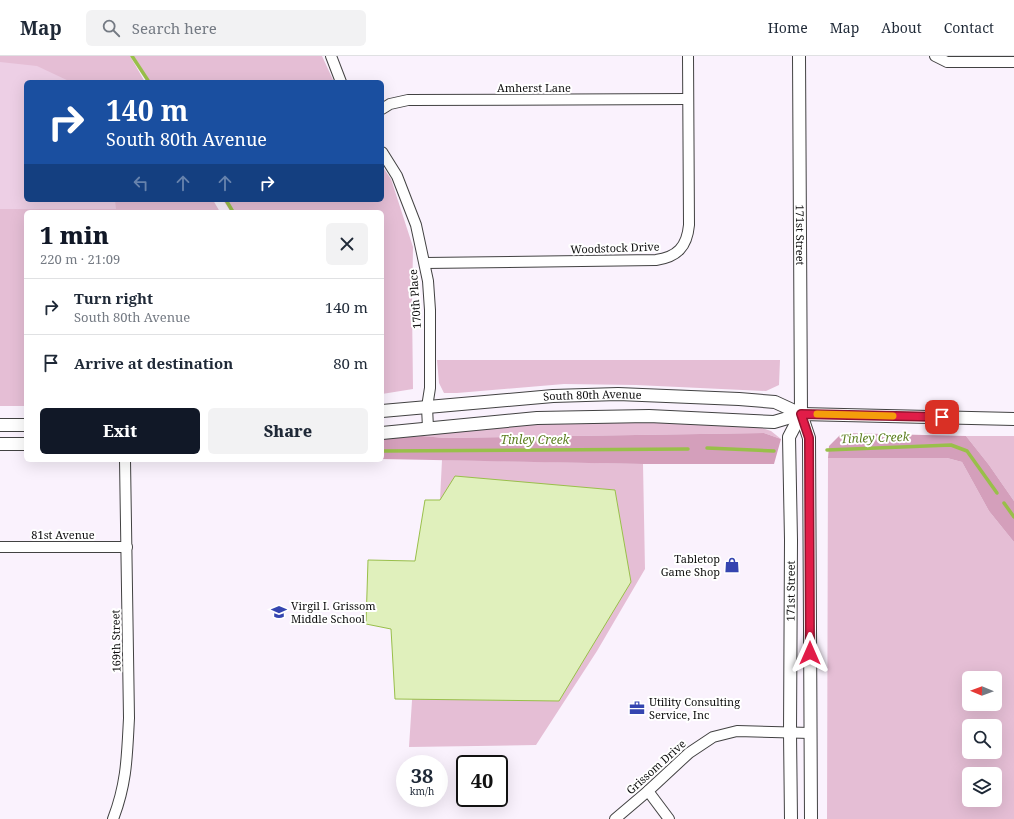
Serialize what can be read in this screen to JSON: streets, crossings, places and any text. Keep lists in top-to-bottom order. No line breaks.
{"streets":{"street":["Amherst Lane","171st Street","Woodstock Drive","170th Place","South 80th Avenue","81st Avenue","169th Street","Grissom Drive"]},"crossings":[["Amherst Lane","Woodstock Drive"],["171st Street","South 80th Avenue"],["171st Street","Grissom Drive"],["Woodstock Drive","170th Place"],["170th Place","South 80th Avenue"],["81st Avenue","169th Street"]],"water":["Tinley Creek"],"places":{"shop":["Tabletop Game Shop"],"school or university":["Virgil I. Grissom Middle School"],"office":["Utility Consulting Service, Inc"]},"north":"left","page":{"header":"Map","search":"Search here","nav":["Home","Map","About","Contact"],"turn":["140 m","South 80th Avenue"],"heading":["1 min","220 m · 21:09"],"list":[{"name":"Turn right","note":"South 80th Avenue","value":"140 m"},{"name":"Arrive at destination","value":"80 m"}],"buttons":["Exit","Share"],"speed":"38 km/h","limit":"40"}}
